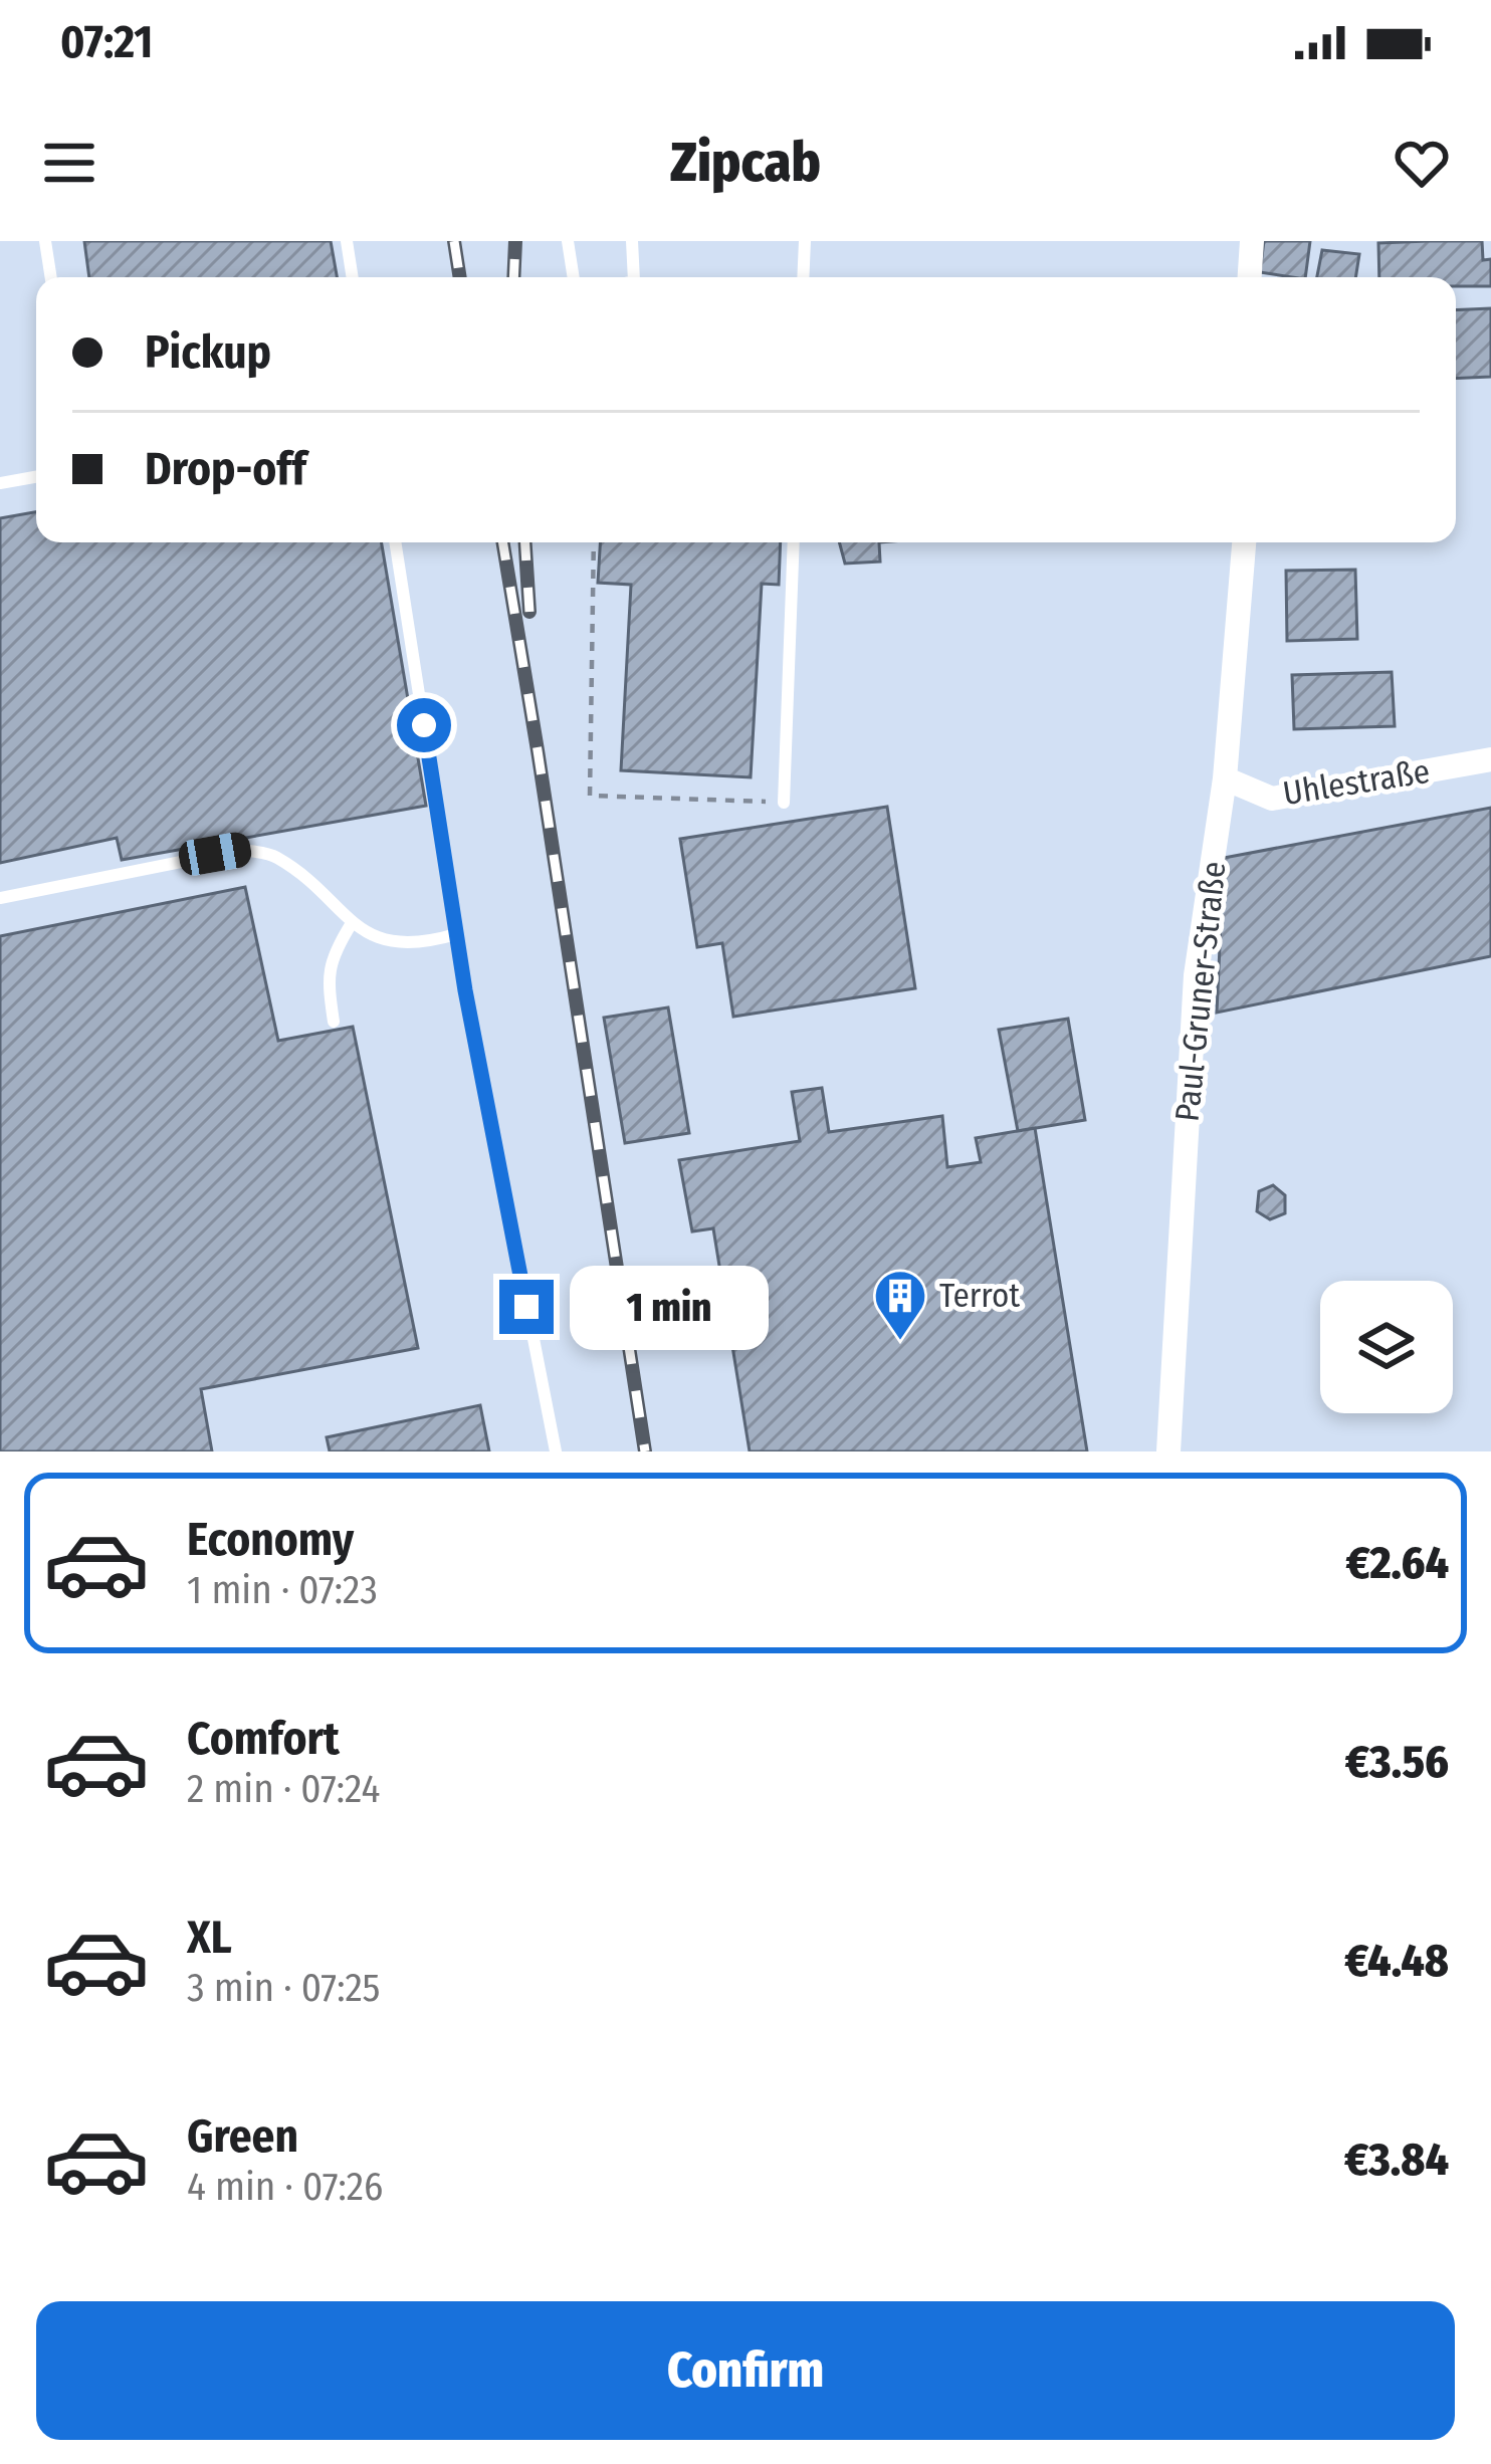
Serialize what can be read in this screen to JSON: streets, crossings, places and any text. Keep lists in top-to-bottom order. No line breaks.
{"streets":{"street":["Uhlestraße","Paul-Gruner-Straße"]},"crossings":[["Uhlestraße","Paul-Gruner-Straße"]],"places":{"building":["Terrot"]},"page":{"status":"07:21","header":"Zipcab","banner":["Pickup","Drop-off"],"bubble":"1 min","list":[{"name":"Economy","note":"1 min · 07:23","value":"€2.64"},{"name":"Comfort","note":"2 min · 07:24","value":"€3.56"},{"name":"XL","note":"3 min · 07:25","value":"€4.48"},{"name":"Green","note":"4 min · 07:26","value":"€3.84"}],"buttons":"Confirm"}}
